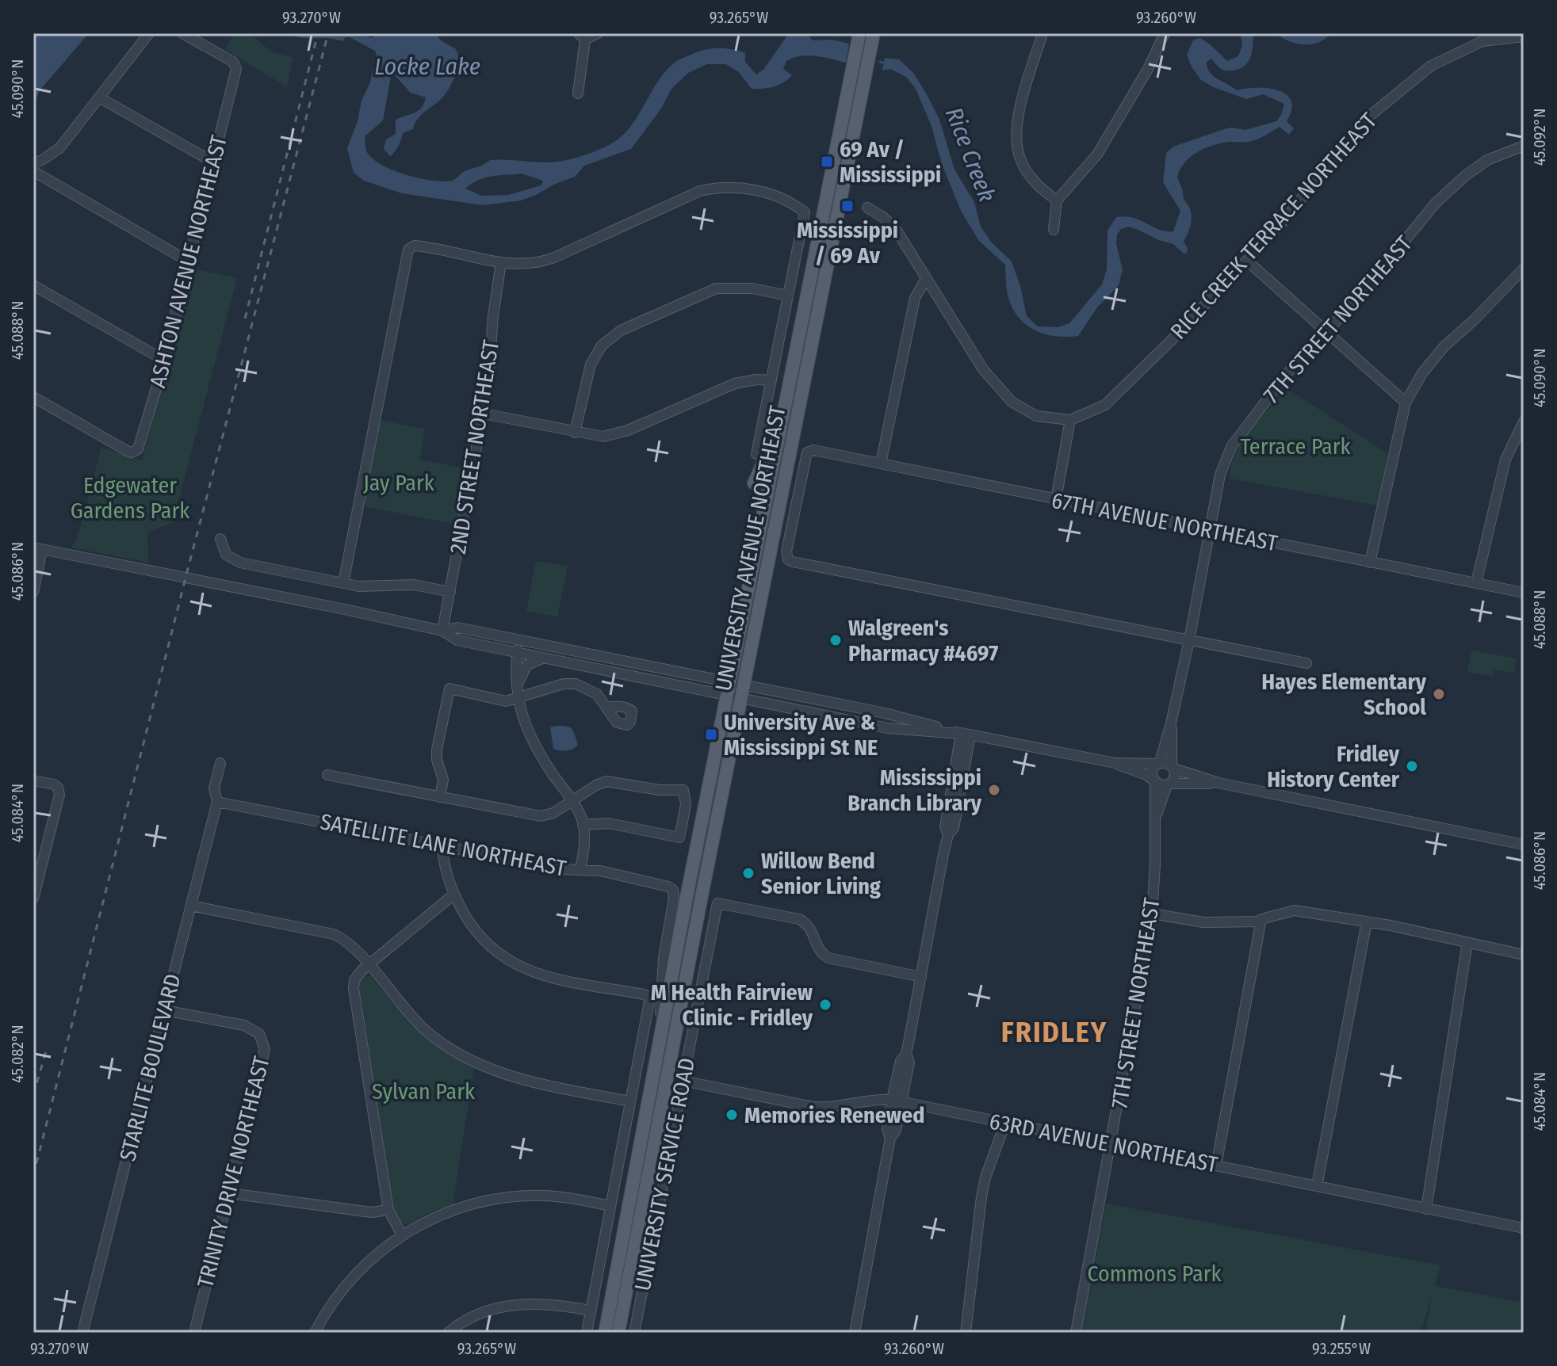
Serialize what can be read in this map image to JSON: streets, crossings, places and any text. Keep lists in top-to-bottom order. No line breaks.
{"streets":{"main road":["UNIVERSITY AVENUE NORTHEAST"],"street":["RICE CREEK TERRACE NORTHEAST","ASHTON AVENUE NORTHEAST","7TH STREET NORTHEAST","2ND STREET NORTHEAST","67TH AVENUE NORTHEAST","SATELLITE LANE NORTHEAST","STARLITE BOULEVARD","63RD AVENUE NORTHEAST","TRINITY DRIVE NORTHEAST","UNIVERSITY SERVICE ROAD"]},"crossings":[["7TH STREET NORTHEAST","67TH AVENUE NORTHEAST"],["7TH STREET NORTHEAST","63RD AVENUE NORTHEAST"],["UNIVERSITY AVENUE NORTHEAST","SATELLITE LANE NORTHEAST"],["SATELLITE LANE NORTHEAST","STARLITE BOULEVARD"],["STARLITE BOULEVARD","TRINITY DRIVE NORTHEAST"],["63RD AVENUE NORTHEAST","UNIVERSITY SERVICE ROAD"]],"districts":["FRIDLEY"],"water":["Locke Lake","Rice Creek"],"parks":["Terrace Park","Jay Park","Edgewater Gardens Park","Sylvan Park","Commons Park"],"places":{"transit":["69 Av / Mississippi","Mississippi / 69 Av","University Ave & Mississippi St NE"],"other":["Walgreen's Pharmacy #4697","Hayes Elementary School","Fridley History Center","Mississippi Branch Library","Willow Bend Senior Living","M Health Fairview Clinic - Fridley","Memories Renewed"]},"coordinates":["93.270°W","93.265°W","93.260°W","45.090°N","45.092°N","45.088°N","45.086°N","45.084°N","45.082°N","93.255°W"]}
